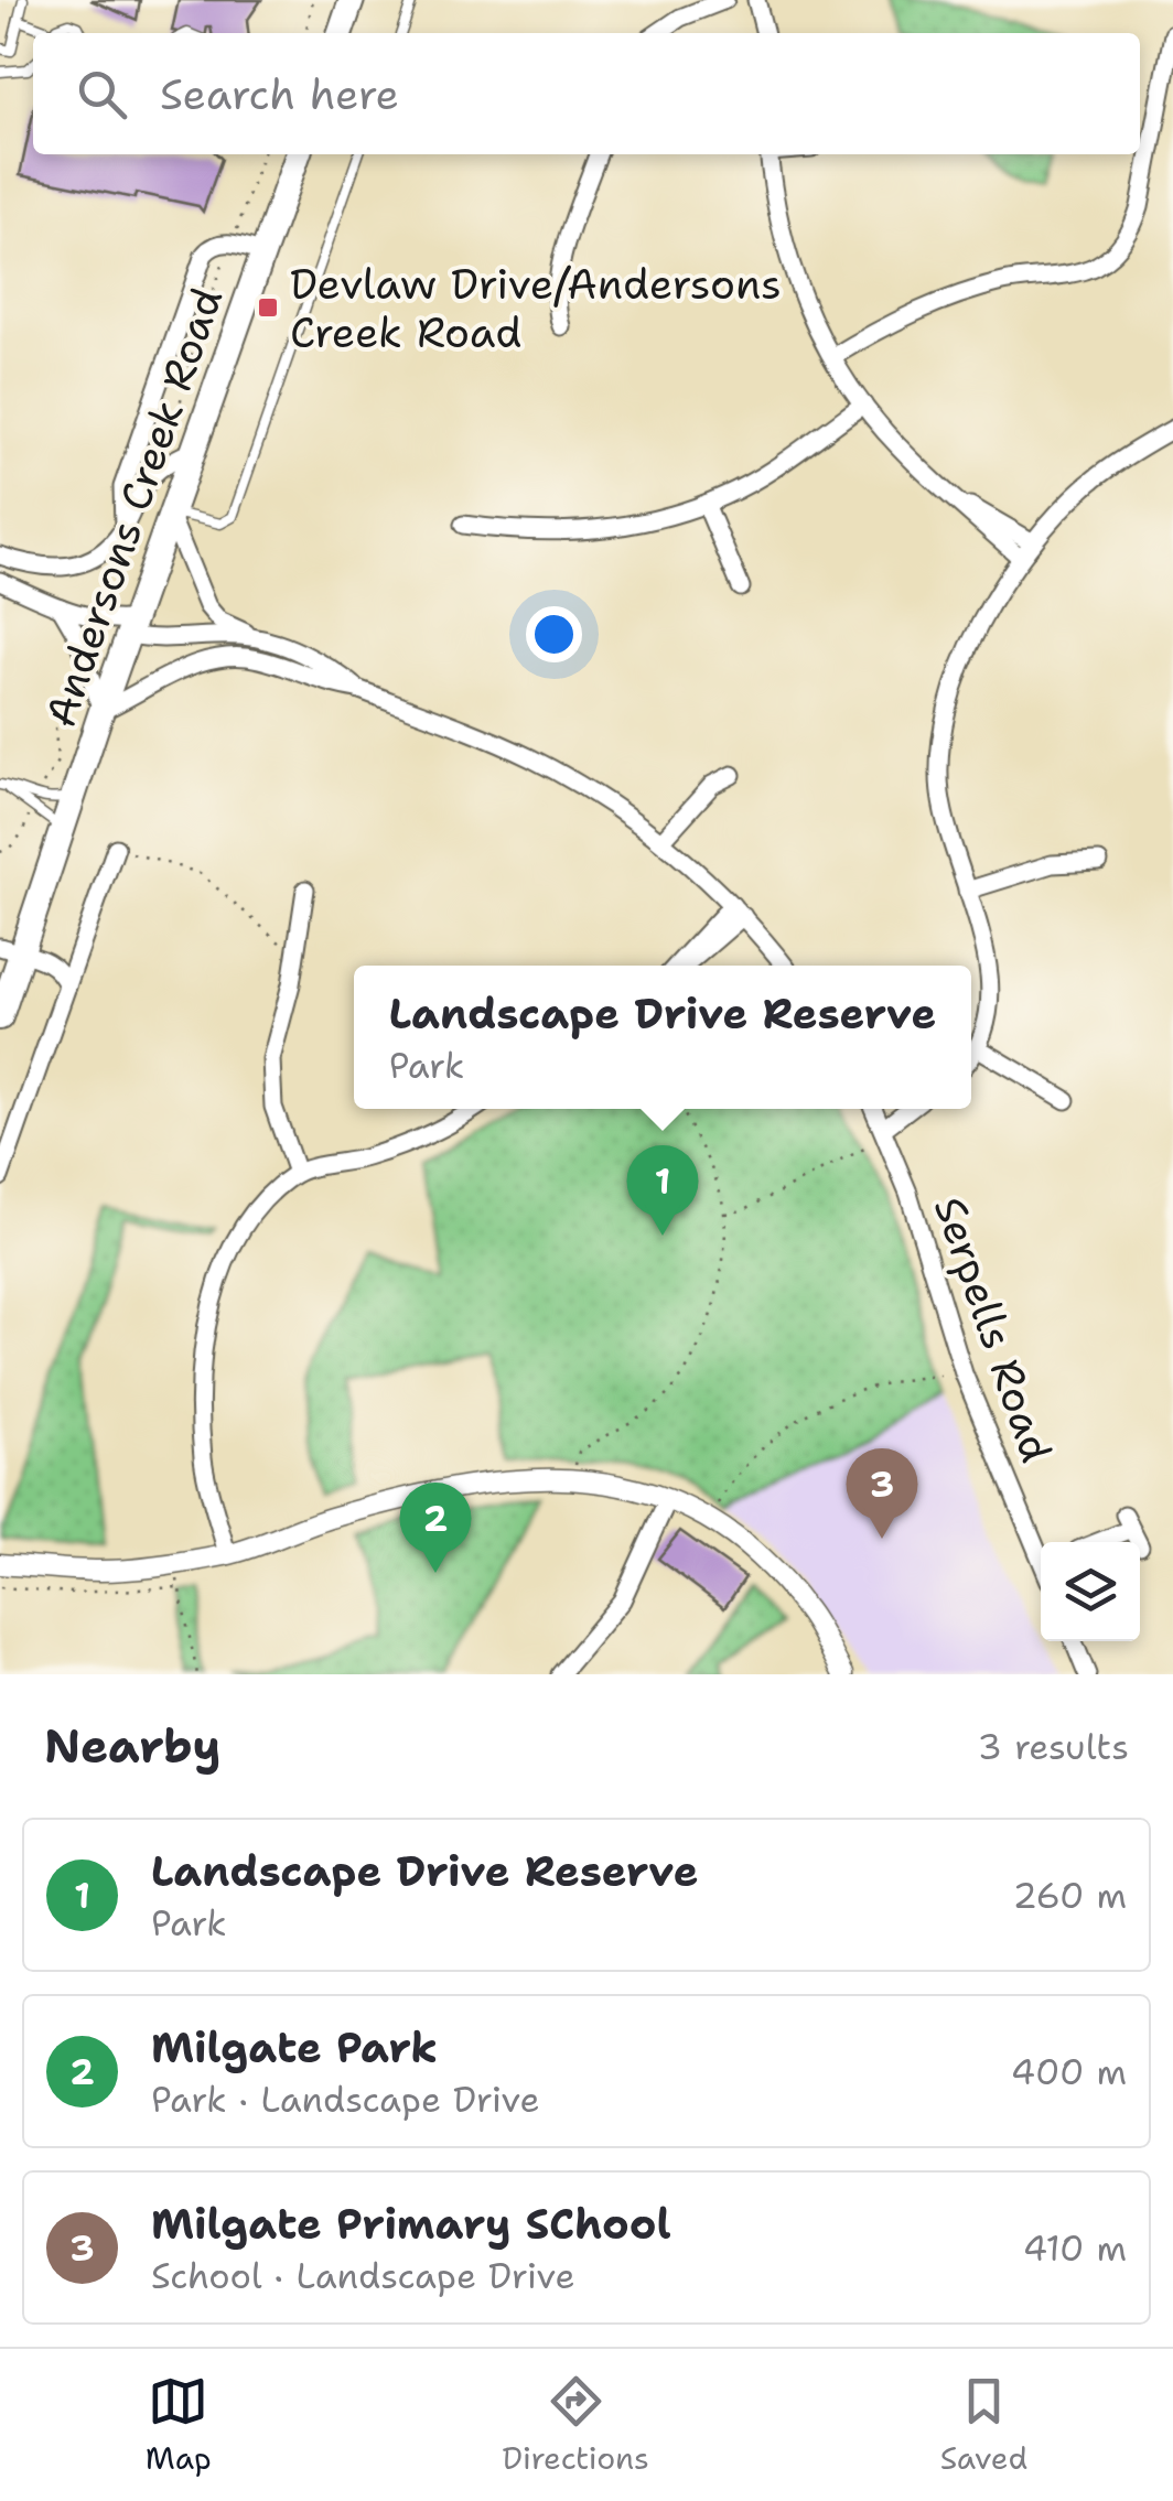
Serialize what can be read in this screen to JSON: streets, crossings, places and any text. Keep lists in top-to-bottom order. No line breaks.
{"streets":{"main road":["Andersons Creek Road"],"street":["Serpells Road"]},"places":{"transit":["Devlaw Drive/Andersons Creek Road"]},"page":{"search":"Search here","popup":["Landscape Drive Reserve","Park"],"pins":["1","3","2"],"heading":["Nearby","3 results"],"list":[{"mark":"1","name":"Landscape Drive Reserve","note":"Park","value":"260 m"},{"mark":"2","name":"Milgate Park","note":"Park · Landscape Drive","value":"400 m"},{"mark":"3","name":"Milgate Primary SChool","note":"School · Landscape Drive","value":"410 m"}],"nav":["Map","Directions","Saved"]}}
